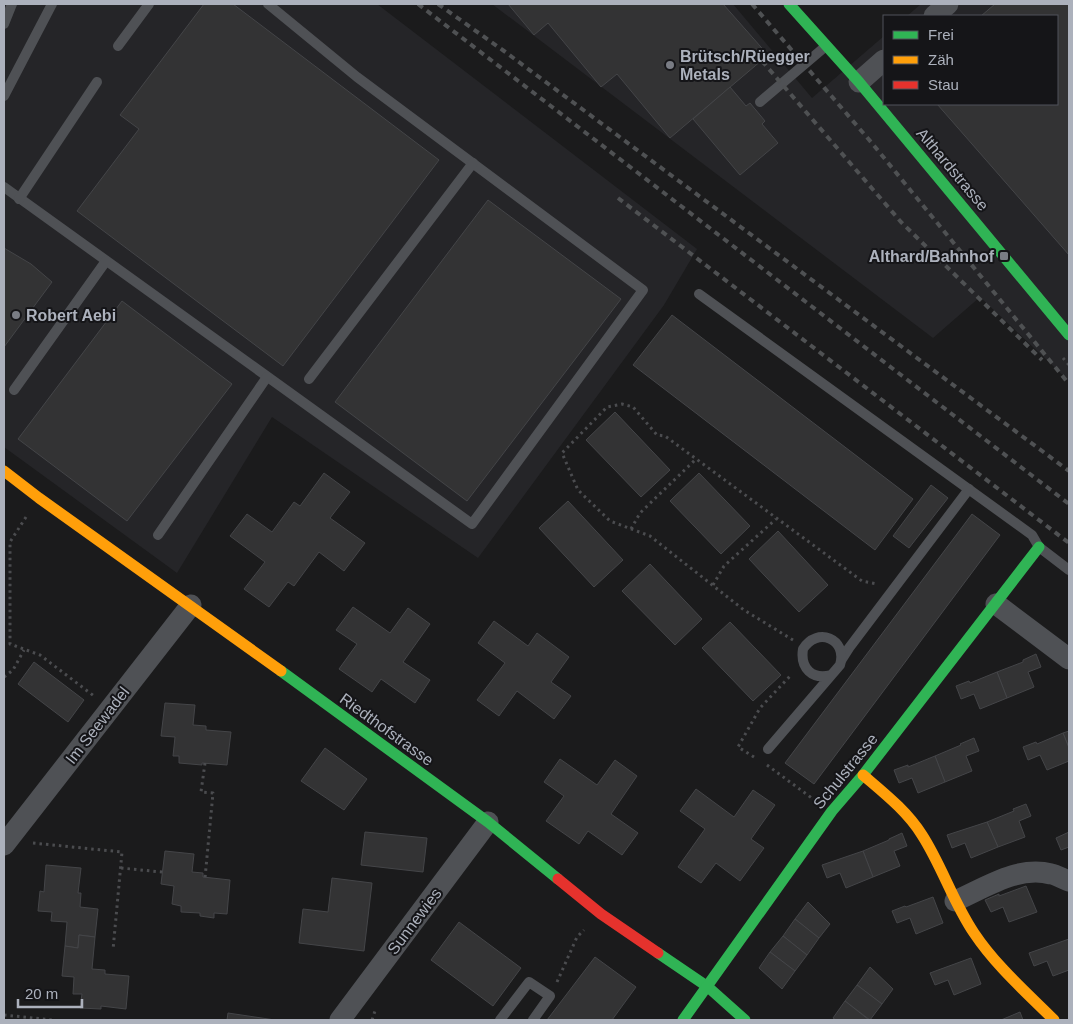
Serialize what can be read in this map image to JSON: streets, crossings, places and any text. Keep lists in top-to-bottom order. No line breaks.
{"streets":{"street":["Althardstrasse","Im Seewadel","Riedthofstrasse","Schulstrasse","Sunnewies"]},"crossings":[["Im Seewadel","Riedthofstrasse"],["Riedthofstrasse","Schulstrasse"],["Riedthofstrasse","Sunnewies"]],"places":{"other":["Brütsch/Rüegger Metals","Robert Aebi"],"transit":["Althard/Bahnhof"]},"legend":["Frei","Zäh","Stau"],"scale_bar":"20 m"}
